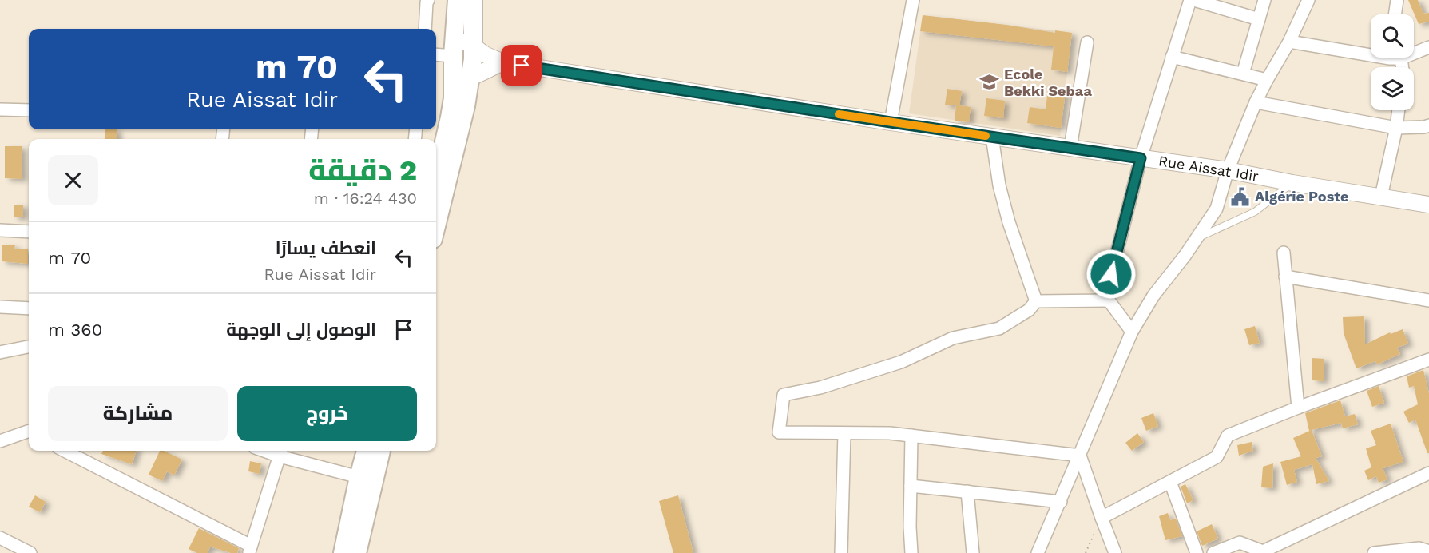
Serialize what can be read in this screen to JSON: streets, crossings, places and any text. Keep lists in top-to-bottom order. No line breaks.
{"streets":{"street":["Rue Aissat Idir"]},"places":{"school or university":["Ecole Bekki Sebaa"],"public building":["Algérie Poste"]},"page":{"turn":["70 m","Rue Aissat Idir"],"heading":["2 دقيقة","430 m · 16:24"],"list":[{"name":"انعطف يسارًا","note":"Rue Aissat Idir","value":"70 m"},{"name":"الوصول إلى الوجهة","value":"360 m"}],"buttons":["خروج","مشاركة"]}}
